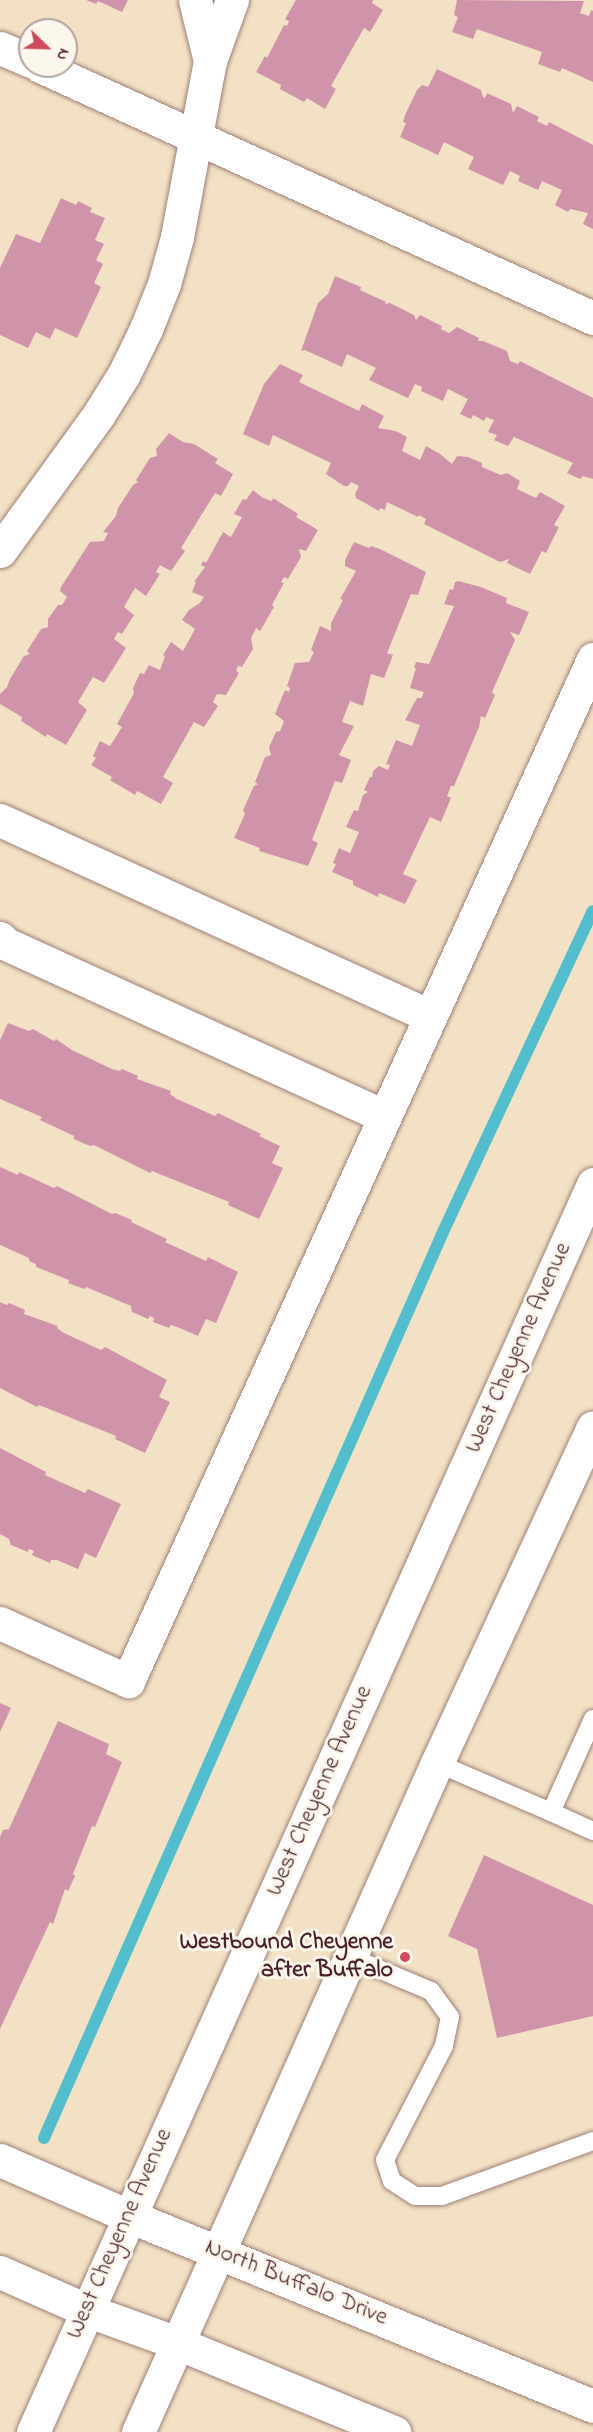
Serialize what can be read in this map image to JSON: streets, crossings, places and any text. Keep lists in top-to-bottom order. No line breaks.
{"streets":{"main road":["West Cheyenne Avenue","North Buffalo Drive"]},"crossings":[["West Cheyenne Avenue","North Buffalo Drive"]],"places":["Westbound Cheyenne after Buffalo"],"north":"bottom right"}
